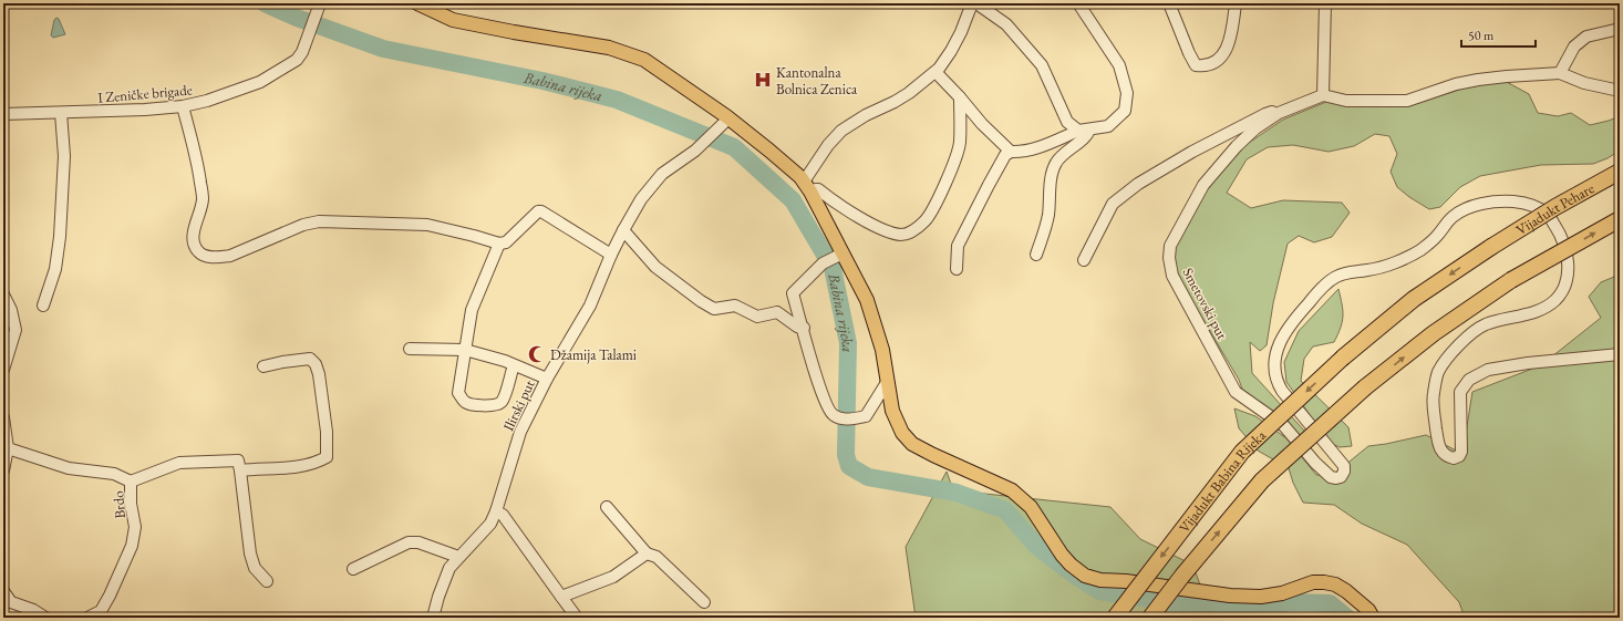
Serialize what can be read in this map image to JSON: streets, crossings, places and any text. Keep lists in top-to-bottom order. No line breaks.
{"streets":{"highway":["Vijadukt Pehare","Vijadukt Babina Rijeka"],"street":["I Zeničke brigade","Smetovski put","Ilirski put","Brdo"]},"crossings":[["Vijadukt Pehare","Vijadukt Babina Rijeka"]],"one_way":["Vijadukt Pehare"],"water":["Babina rijeka"],"places":{"hospital":["Kantonalna Bolnica Zenica"],"mosque":["Džamija Talami"]},"scale_bar":"50 m"}
